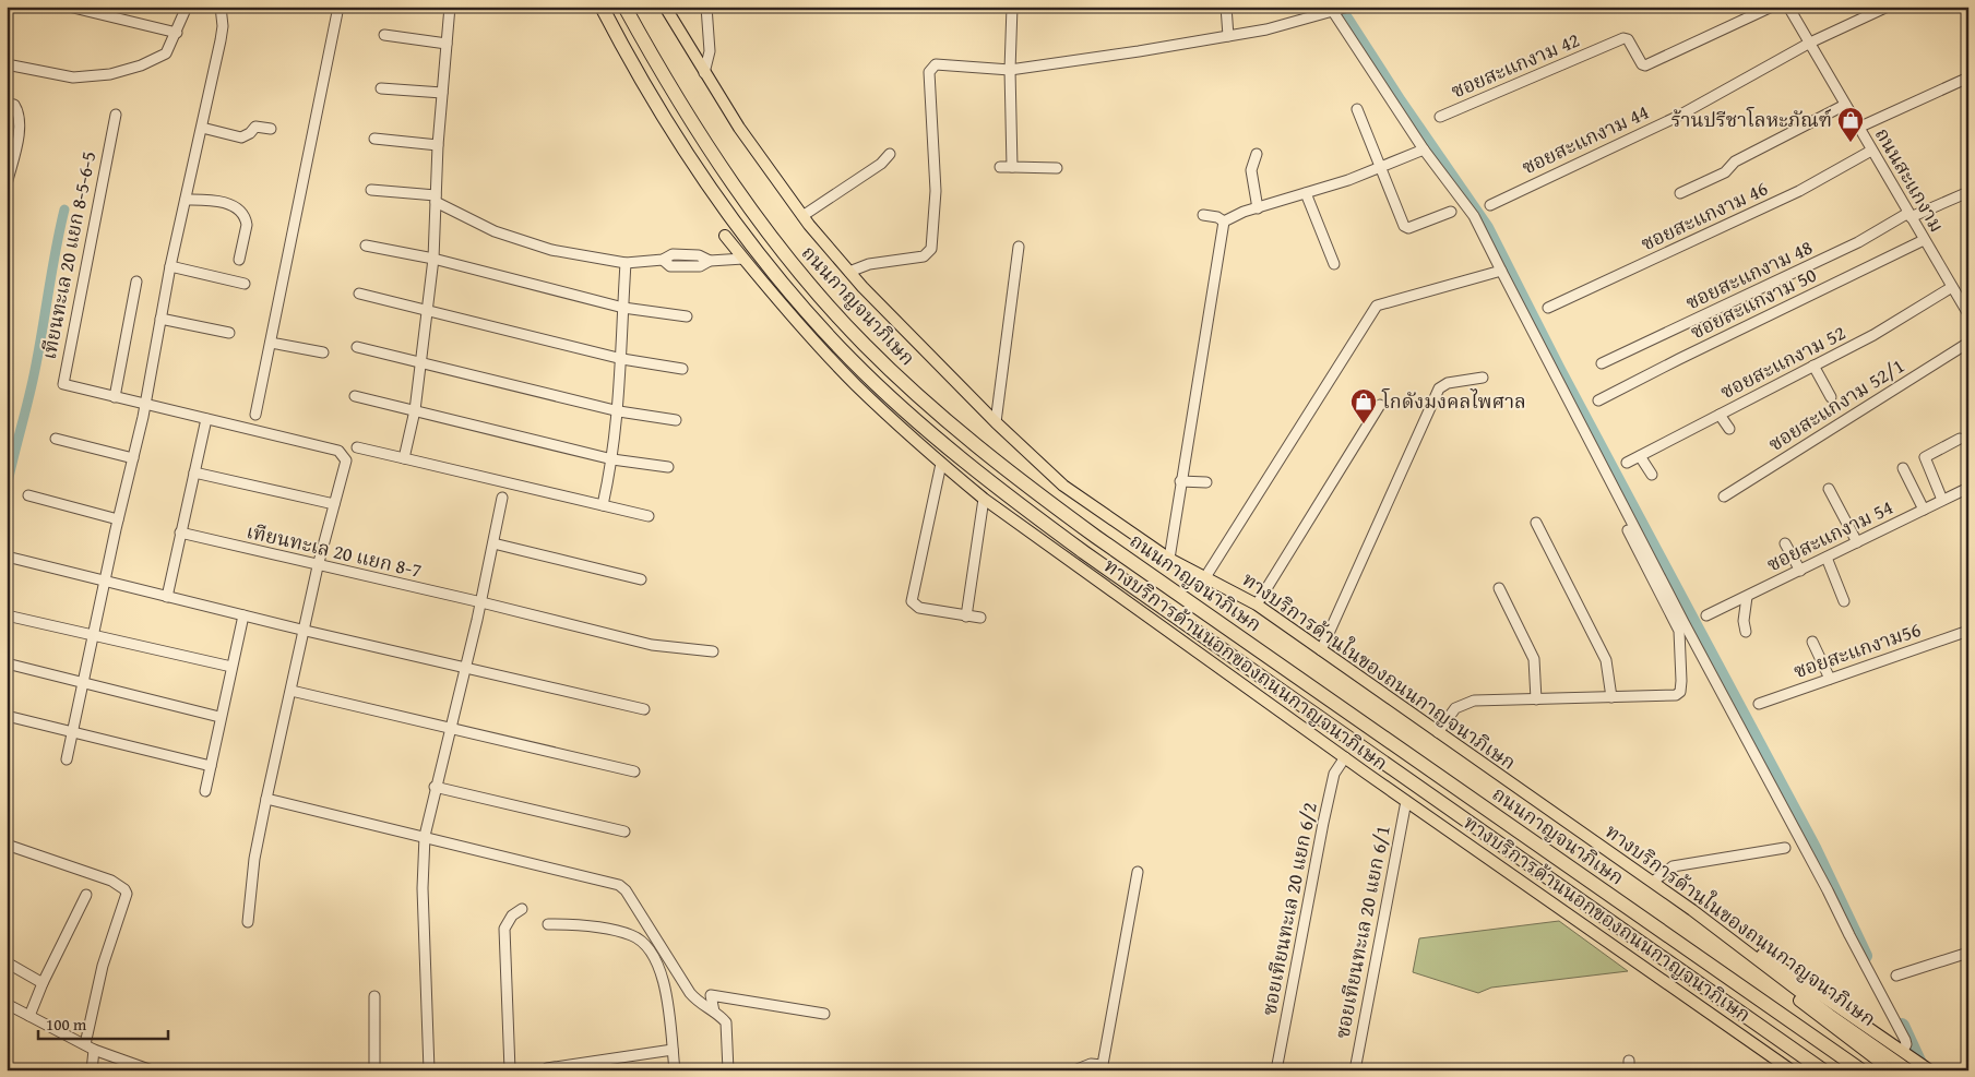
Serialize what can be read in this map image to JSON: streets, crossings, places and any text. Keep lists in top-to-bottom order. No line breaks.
{"streets":{"highway":["ถนนกาญจนาภิเษก"],"main road":["ทางบริการด้านนอกของถนนกาญจนาภิเษก","ทางบริการด้านในของถนนกาญจนาภิเษก"],"street":["ซอยสะแกงาม 42","ซอยสะแกงาม 44","ถนนสะแกงาม","ซอยสะแกงาม 46","เทียนทะเล 20 แยก 8-5-6-5","ซอยสะแกงาม 48","ซอยสะแกงาม 50","ซอยสะแกงาม 52","ซอยสะแกงาม 52/1","ซอยสะแกงาม 54","เทียนทะเล 20 แยก 8-7","ซอยสะแกงาม56","ซอยเทียนทะเล 20 แยก 6/2","ซอยเทียนทะเล 20 แยก 6/1"]},"crossings":[["ซอยสะแกงาม 44","ถนนสะแกงาม"],["ถนนสะแกงาม","ซอยสะแกงาม 46"],["ถนนสะแกงาม","ซอยสะแกงาม 48"],["ถนนสะแกงาม","ซอยสะแกงาม 50"],["ถนนสะแกงาม","ซอยสะแกงาม 52"],["ทางบริการด้านนอกของถนนกาญจนาภิเษก","ซอยเทียนทะเล 20 แยก 6/2"],["ทางบริการด้านนอกของถนนกาญจนาภิเษก","ซอยเทียนทะเล 20 แยก 6/1"]],"places":{"shop":["ร้านปรีชาโลหะภัณฑ์","โกดังมงคลไพศาล"]},"scale_bar":"100 m"}
